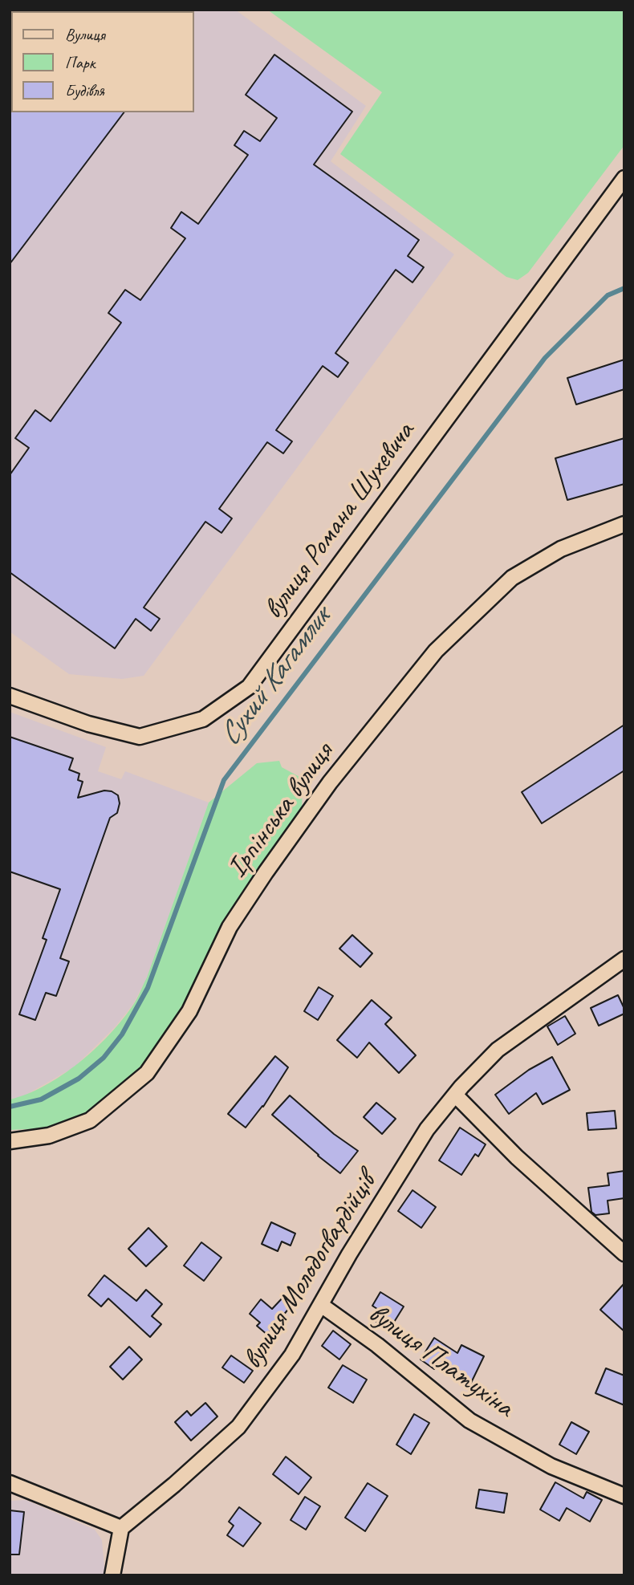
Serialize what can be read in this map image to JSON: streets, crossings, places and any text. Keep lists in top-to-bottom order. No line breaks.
{"streets":{"street":["вулиця Романа Шухевича","Ірпінська вулиця","вулиця Молодогвардійців","вулиця Платухіна"]},"crossings":[["вулиця Молодогвардійців","вулиця Платухіна"]],"water":["Сухий Кагамлик"],"legend":["Вулиця","Парк","Будівля"]}
